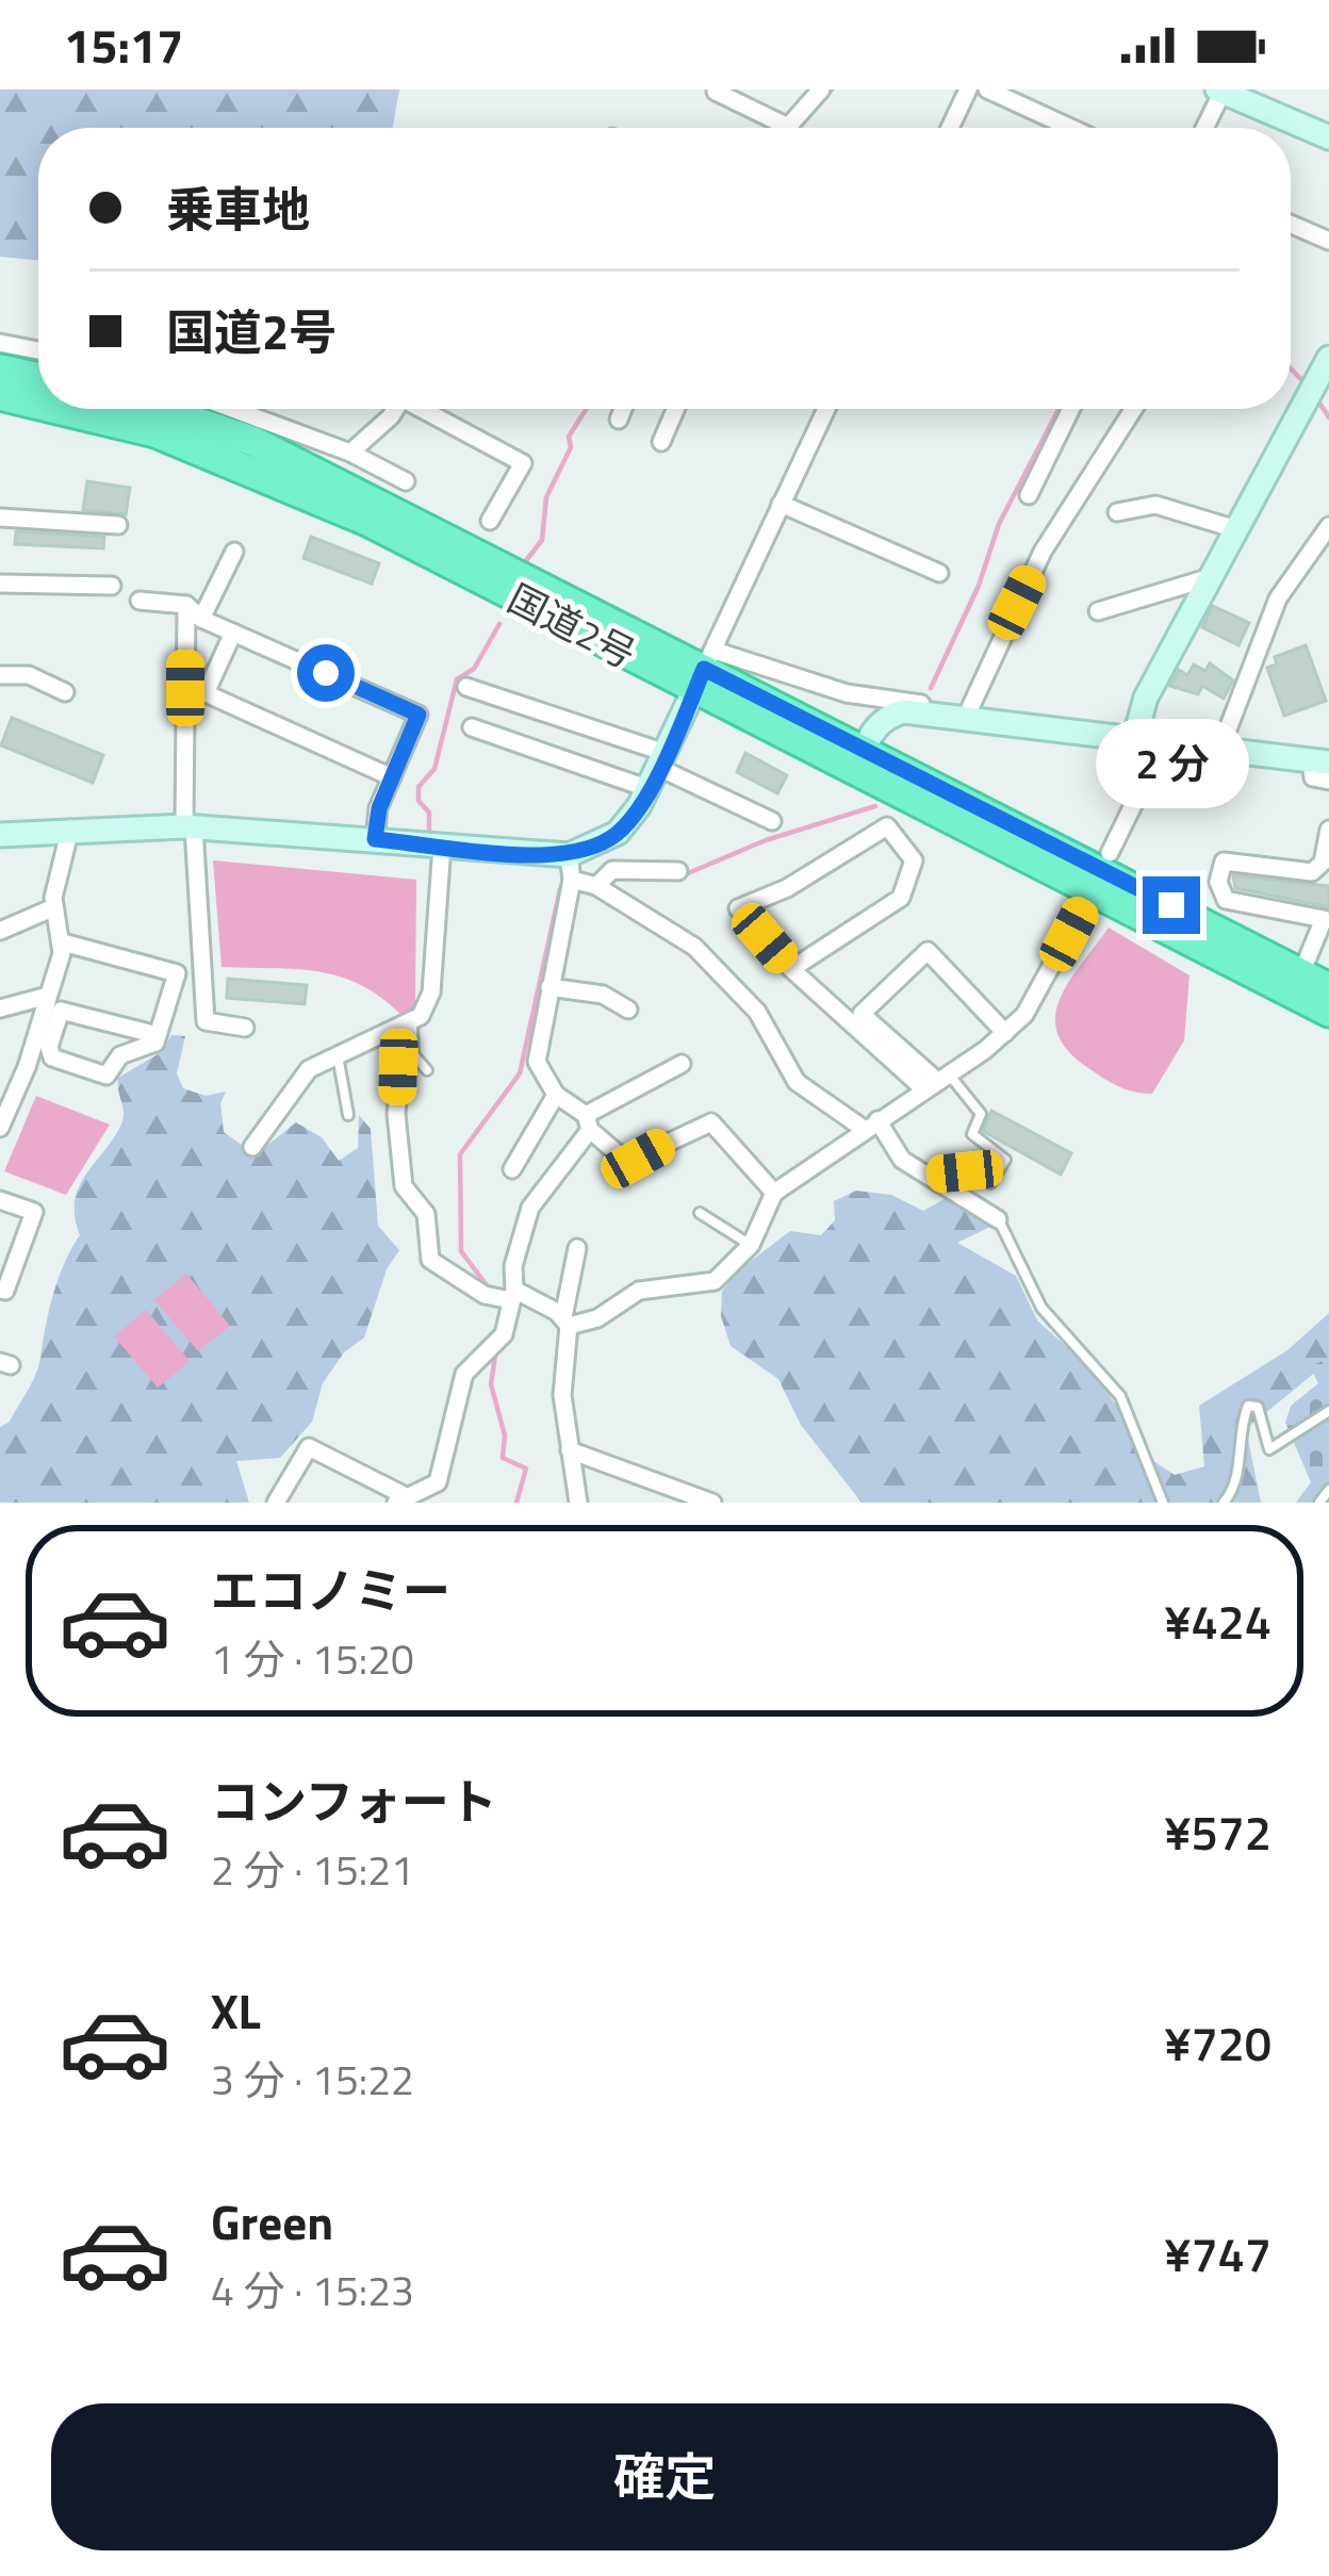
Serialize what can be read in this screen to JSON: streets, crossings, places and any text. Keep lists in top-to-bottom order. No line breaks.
{"streets":{"highway":["国道2号"]},"page":{"status":"15:17","banner":["乗車地","国道2号"],"bubble":"2 分","list":[{"name":"エコノミー","note":"1 分 · 15:20","value":"¥424"},{"name":"コンフォート","note":"2 分 · 15:21","value":"¥572"},{"name":"XL","note":"3 分 · 15:22","value":"¥720"},{"name":"Green","note":"4 分 · 15:23","value":"¥747"}],"buttons":"確定"}}
